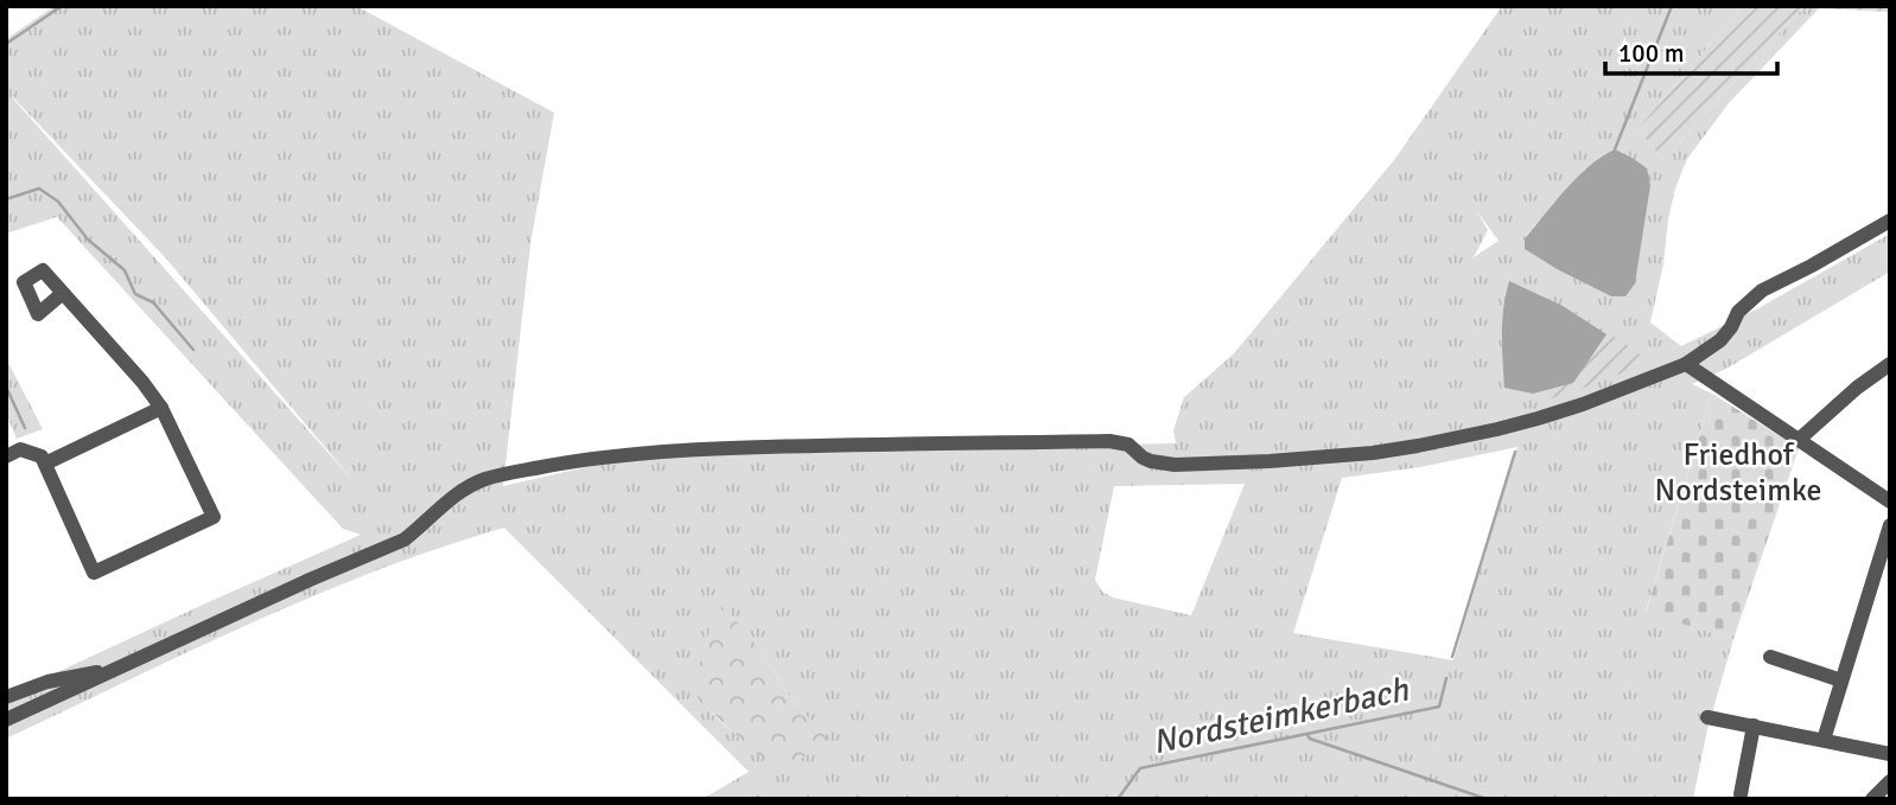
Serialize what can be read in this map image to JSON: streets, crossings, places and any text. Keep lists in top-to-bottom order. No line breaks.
{"water":["Nordsteimkerbach"],"parks":["Friedhof Nordsteimke"],"scale_bar":"100 m"}
